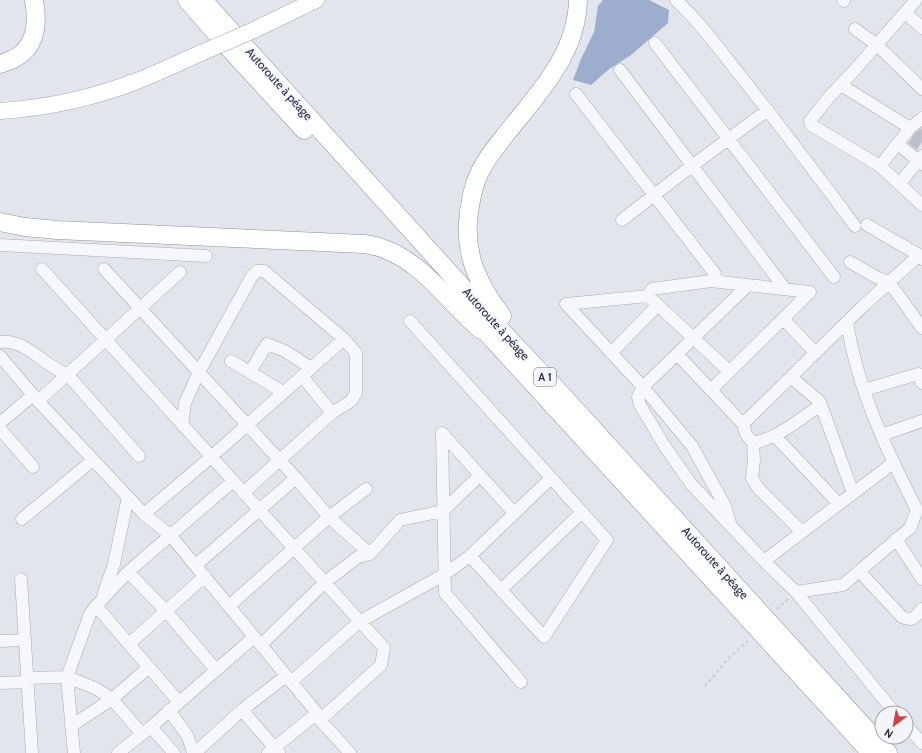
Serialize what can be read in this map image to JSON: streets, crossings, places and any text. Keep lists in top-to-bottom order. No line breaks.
{"streets":{"highway":["Autoroute à péage","A 1"]},"north":"bottom left"}
